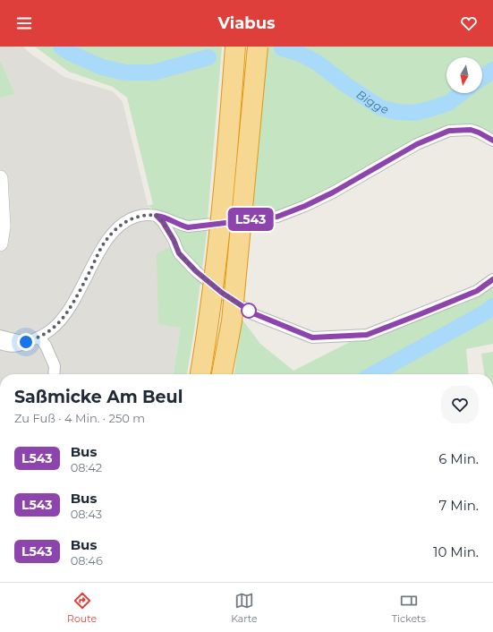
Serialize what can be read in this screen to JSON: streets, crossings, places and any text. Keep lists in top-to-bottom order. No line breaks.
{"water":["Bigge"],"lines":["bus line L543"],"north":"bottom","page":{"header":"Viabus","on_map":"L543","heading":["Saßmicke Am Beul","Zu Fuß · 4 Min. · 250 m"],"list":[{"mark":"L543","name":"Bus","note":"08:42","value":"6 Min."},{"mark":"L543","name":"Bus","note":"08:43","value":"7 Min."},{"mark":"L543","name":"Bus","note":"08:46","value":"10 Min."}],"tabs":["Route","Karte","Tickets"]}}
